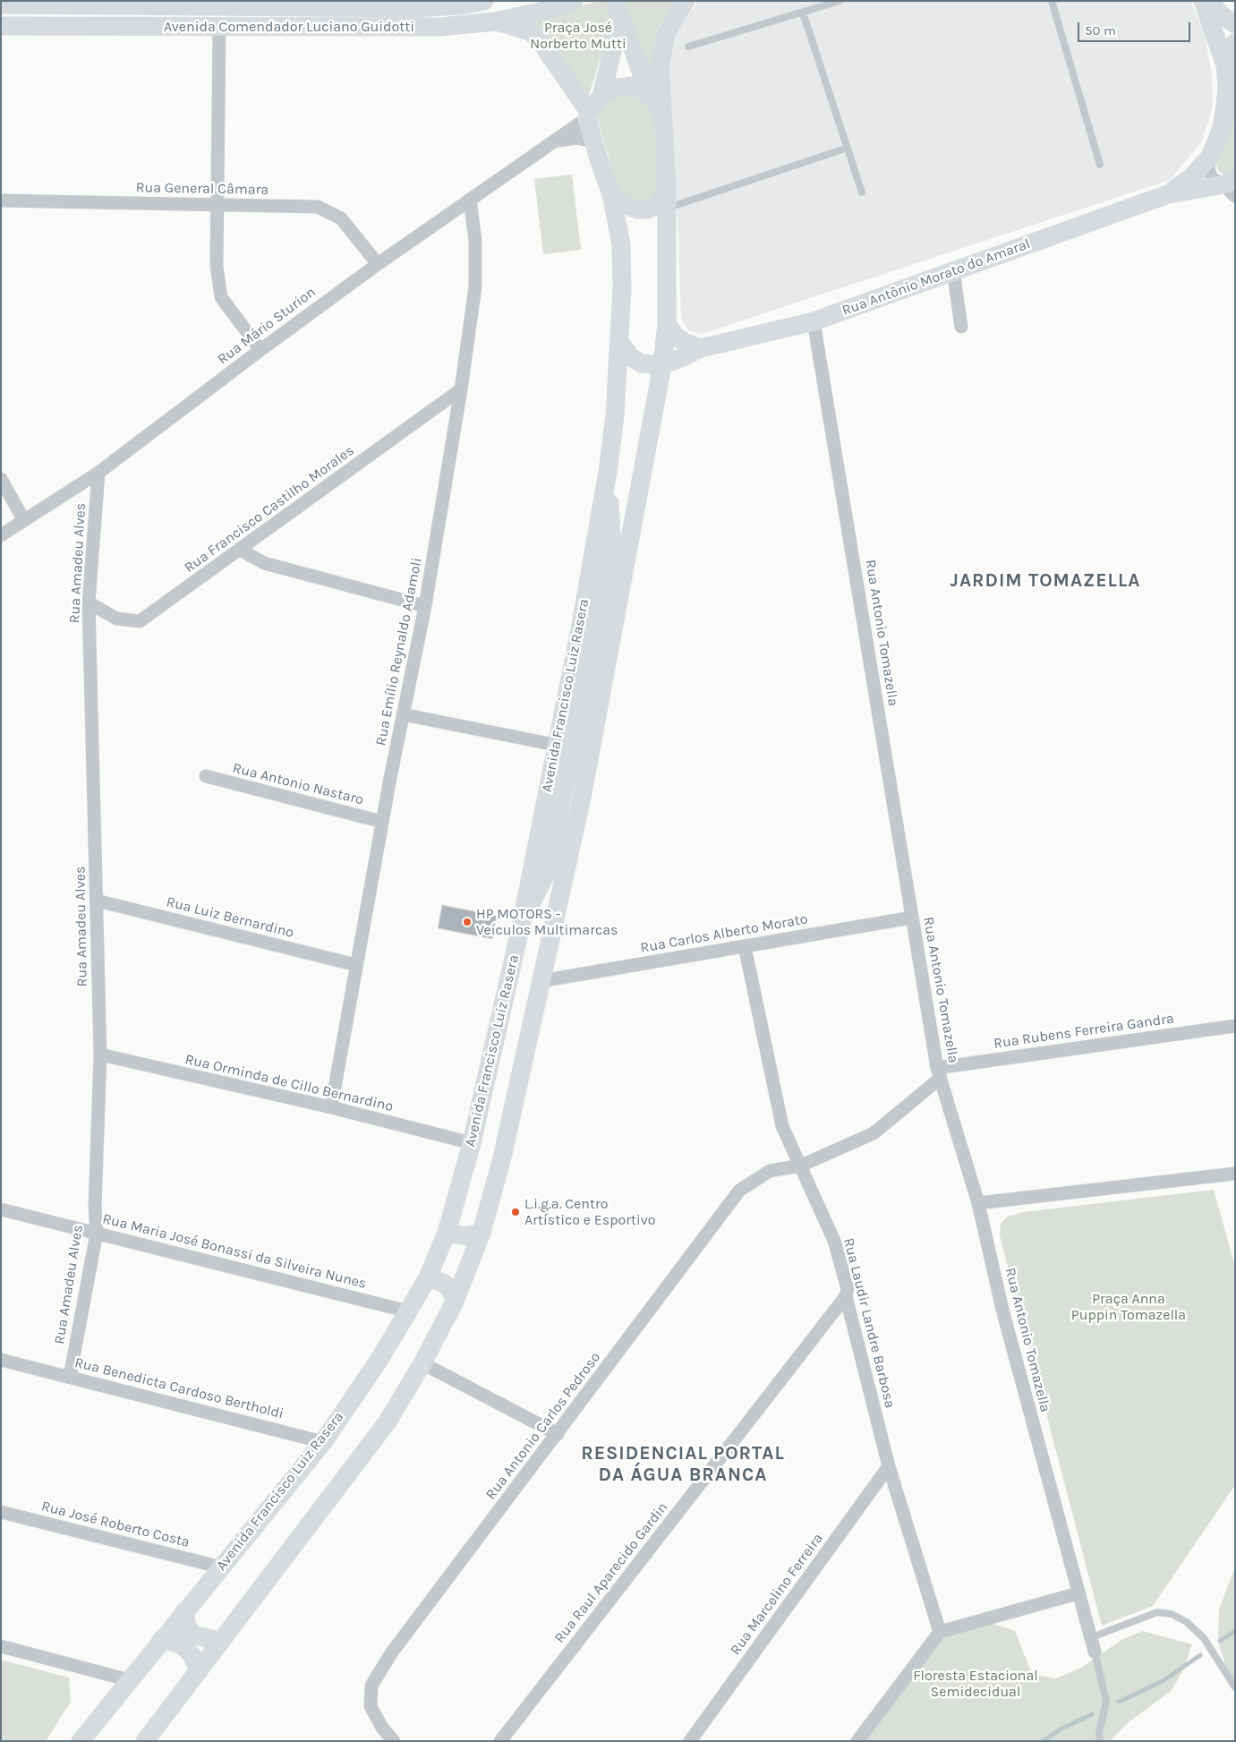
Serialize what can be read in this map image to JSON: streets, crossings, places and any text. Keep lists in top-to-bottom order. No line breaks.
{"streets":{"street":["Avenida Comendador Luciano Guidotti","Rua General Câmara","Rua Antônio Morato do Amaral","Rua Mário Sturion","Rua Francisco Castilho Morales","Rua Amadeu Alves","Rua Antonio Tomazella","Rua Emílio Reynaldo Adamoli","Avenida Francisco Luiz Rasera","Rua Antonio Nastaro","Rua Luiz Bernardino","Rua Carlos Alberto Morato","Rua Rubens Ferreira Gandra","Rua Orminda de Cillo Bernardino","Rua Maria José Bonassi da Silveira Nunes","Rua Laudir Landre Barbosa","Rua Benedicta Cardoso Bertholdi","Rua Antonio Carlos Pedroso","Rua José Roberto Costa","Rua Raul Aparecido Gardin","Rua Marcelino Ferreira"]},"crossings":[["Rua General Câmara","Rua Mário Sturion"],["Rua Antônio Morato do Amaral","Rua Antonio Tomazella"],["Rua Mário Sturion","Rua Amadeu Alves"],["Rua Mário Sturion","Rua Emílio Reynaldo Adamoli"],["Rua Mário Sturion","Avenida Francisco Luiz Rasera"],["Rua Francisco Castilho Morales","Rua Amadeu Alves"],["Rua Francisco Castilho Morales","Rua Emílio Reynaldo Adamoli"],["Rua Amadeu Alves","Rua Luiz Bernardino"],["Rua Amadeu Alves","Rua Orminda de Cillo Bernardino"],["Rua Amadeu Alves","Rua Maria José Bonassi da Silveira Nunes"],["Rua Amadeu Alves","Rua Benedicta Cardoso Bertholdi"],["Rua Antonio Tomazella","Rua Carlos Alberto Morato"],["Rua Antonio Tomazella","Rua Rubens Ferreira Gandra"],["Rua Antonio Tomazella","Rua Antonio Carlos Pedroso"],["Rua Emílio Reynaldo Adamoli","Rua Antonio Nastaro"],["Rua Emílio Reynaldo Adamoli","Rua Luiz Bernardino"],["Rua Emílio Reynaldo Adamoli","Rua Orminda de Cillo Bernardino"],["Avenida Francisco Luiz Rasera","Rua Orminda de Cillo Bernardino"],["Avenida Francisco Luiz Rasera","Rua Maria José Bonassi da Silveira Nunes"],["Avenida Francisco Luiz Rasera","Rua Benedicta Cardoso Bertholdi"],["Avenida Francisco Luiz Rasera","Rua José Roberto Costa"],["Rua Carlos Alberto Morato","Rua Laudir Landre Barbosa"],["Rua Rubens Ferreira Gandra","Rua Antonio Carlos Pedroso"],["Rua Laudir Landre Barbosa","Rua Antonio Carlos Pedroso"],["Rua Laudir Landre Barbosa","Rua Raul Aparecido Gardin"],["Rua Laudir Landre Barbosa","Rua Marcelino Ferreira"]],"districts":["JARDIM TOMAZELLA","RESIDENCIAL PORTAL DA ÁGUA BRANCA"],"parks":["Praça José Norberto Mutti","Praça Anna Puppin Tomazella","Floresta Estacional Semidecidual"],"places":["HP MOTORS - Veículos Multimarcas","L.i.g.a. Centro Artístico e Esportivo"],"scale_bar":"50 m"}
